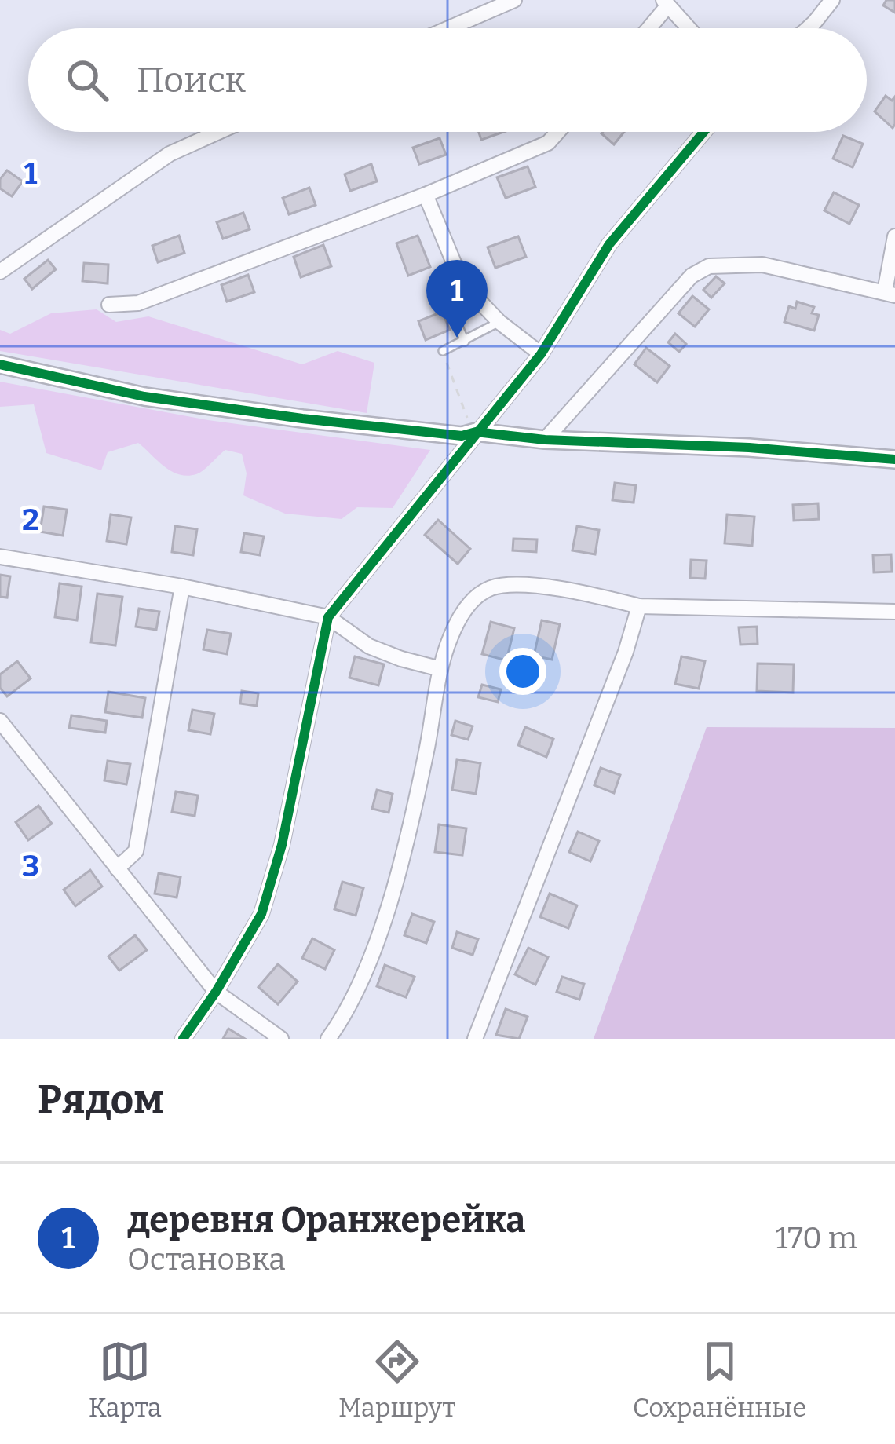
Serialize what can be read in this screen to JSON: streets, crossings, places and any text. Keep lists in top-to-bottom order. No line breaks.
{"page":{"search":"Поиск","pins":"1","heading":"Рядом","list":[{"mark":"1","name":"деревня Оранжерейка","note":"Остановка","value":"170 m"}],"nav":["Карта","Маршрут","Сохранённые"]},"grid":{"rows":["1","2","3"]}}
